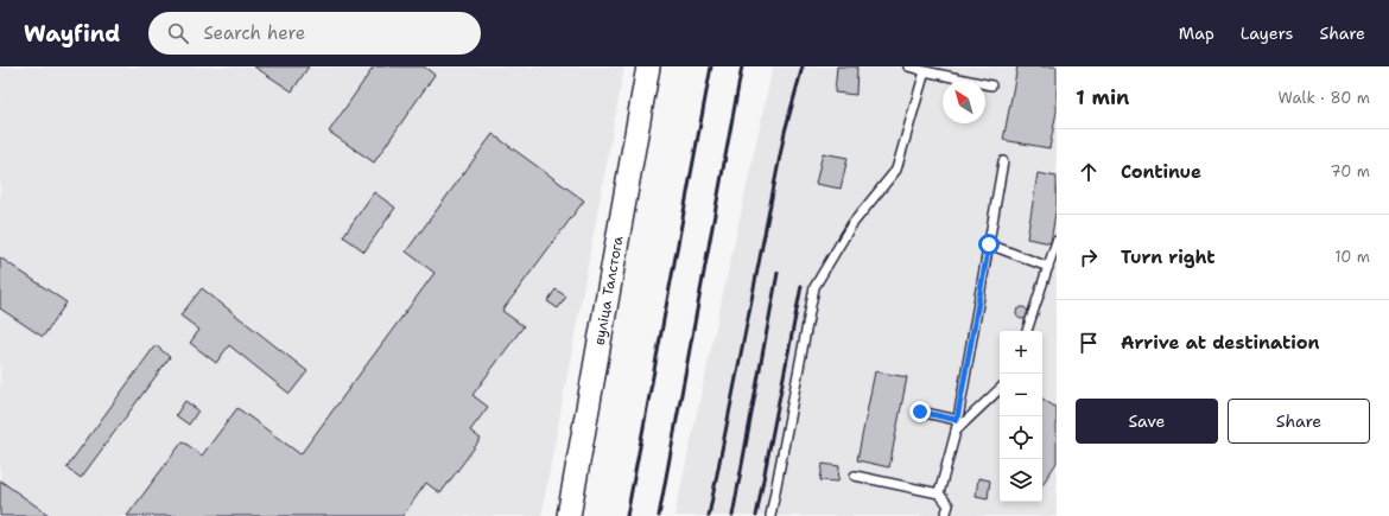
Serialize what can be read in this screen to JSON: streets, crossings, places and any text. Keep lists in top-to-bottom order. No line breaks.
{"streets":{"main road":["вуліца Талстога"]},"north":"top left","page":{"header":"Wayfind","search":"Search here","nav":["Map","Layers","Share"],"heading":["1 min","Walk · 80 m"],"list":[["Continue","70 m"],["Turn right","10 m"],"Arrive at destination"],"map_buttons":["+","−"],"buttons":["Save","Share"]}}
